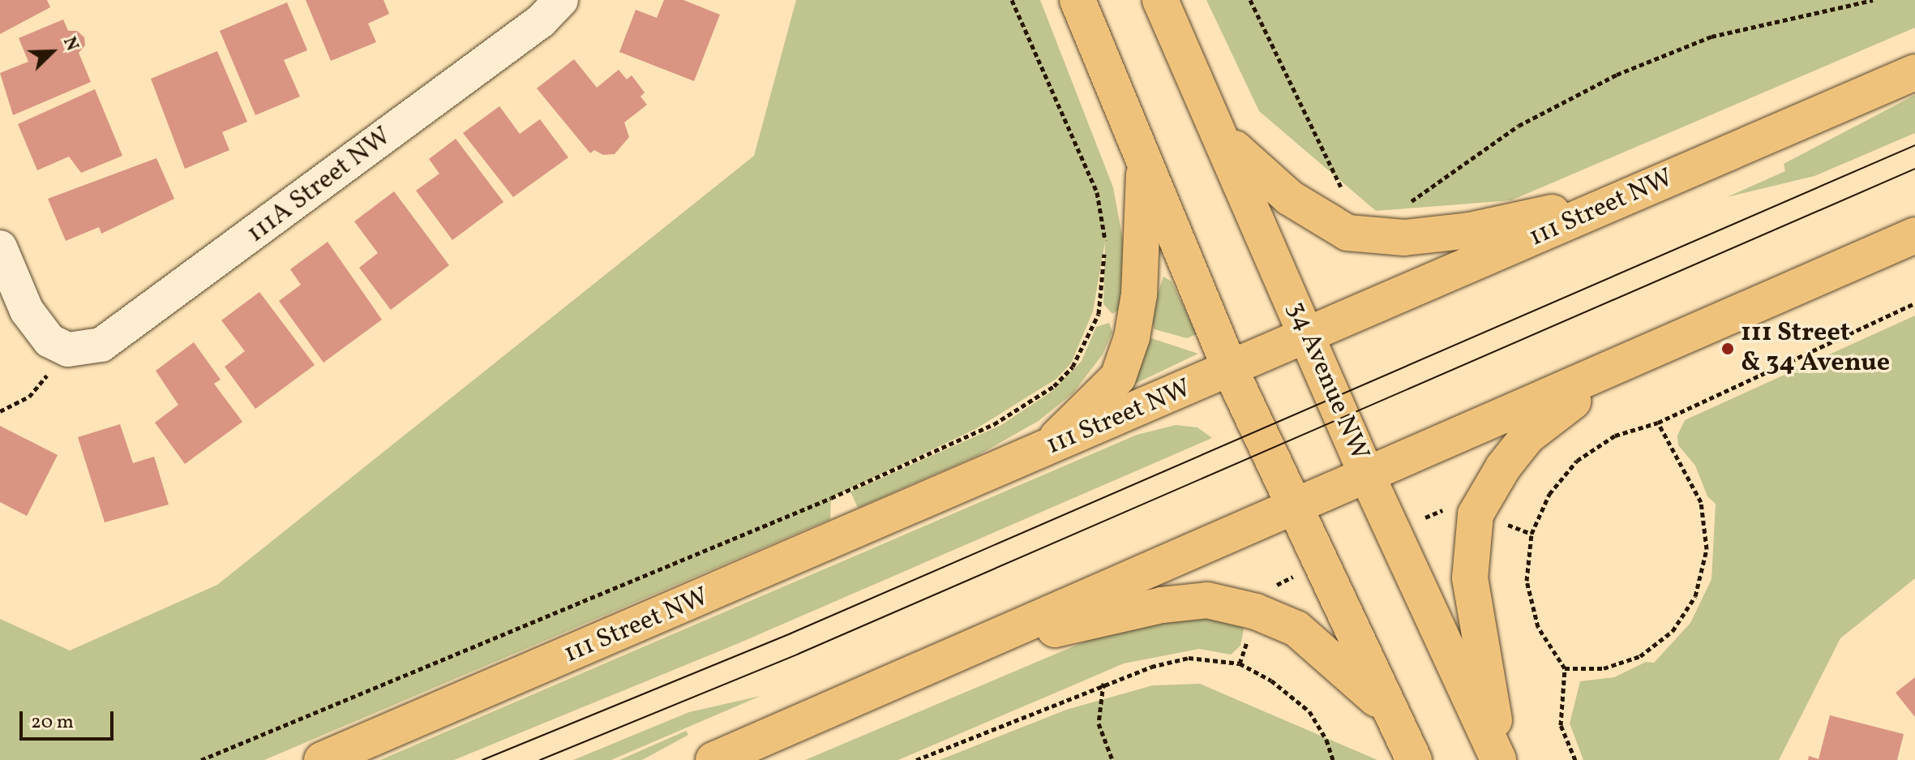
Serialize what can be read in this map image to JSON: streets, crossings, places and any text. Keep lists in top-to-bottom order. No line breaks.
{"streets":{"main road":["111 Street NW","34 Avenue NW"],"street":["111A Street NW"]},"crossings":[["111 Street NW","34 Avenue NW"]],"places":["111 Street & 34 Avenue"],"scale_bar":"20 m","north":"top right"}
